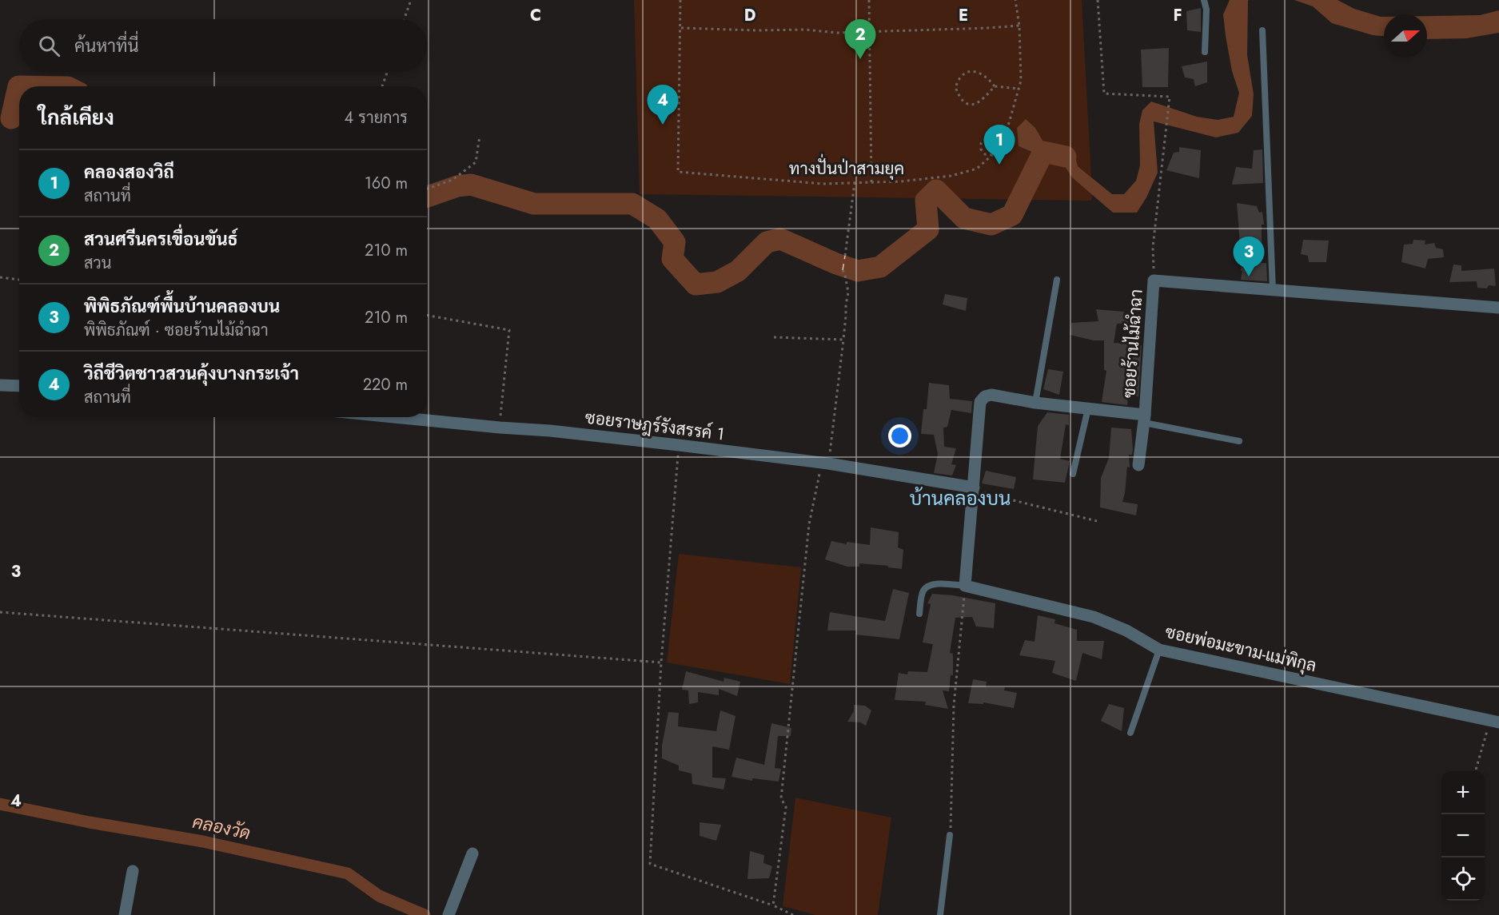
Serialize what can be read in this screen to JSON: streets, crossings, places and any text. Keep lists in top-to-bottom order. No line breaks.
{"streets":{"street":["ซอยร้านไม้ฉำฉา","ซอยราษฎร์รังสรรค์ 1","ซอยพ่อมะขาม-แม่พิกุล"],"path":["ทางปั่นป่าสามยุค"]},"crossings":[["ซอยร้านไม้ฉำฉา","ซอยราษฎร์รังสรรค์ 1"]],"districts":["บ้านคลองบน"],"water":["คลองวัด"],"north":"right","page":{"pins":["2","4","1","3"],"search":"ค้นหาที่นี่","heading":["ใกล้เคียง","4 รายการ"],"list":[{"mark":"1","name":"คลองสองวิถี","note":"สถานที่","value":"160 m"},{"mark":"2","name":"สวนศรีนครเขื่อนขันธ์","note":"สวน","value":"210 m"},{"mark":"3","name":"พิพิธภัณฑ์พื้นบ้านคลองบน","note":"พิพิธภัณฑ์ · ซอยร้านไม้ฉำฉา","value":"210 m"},{"mark":"4","name":"วิถีชีวิตชาวสวนคุ้งบางกระเจ้า","note":"สถานที่","value":"220 m"}],"map_buttons":["+","−"]},"grid":{"columns":["C","D","E","F"],"rows":["3","4"]}}
